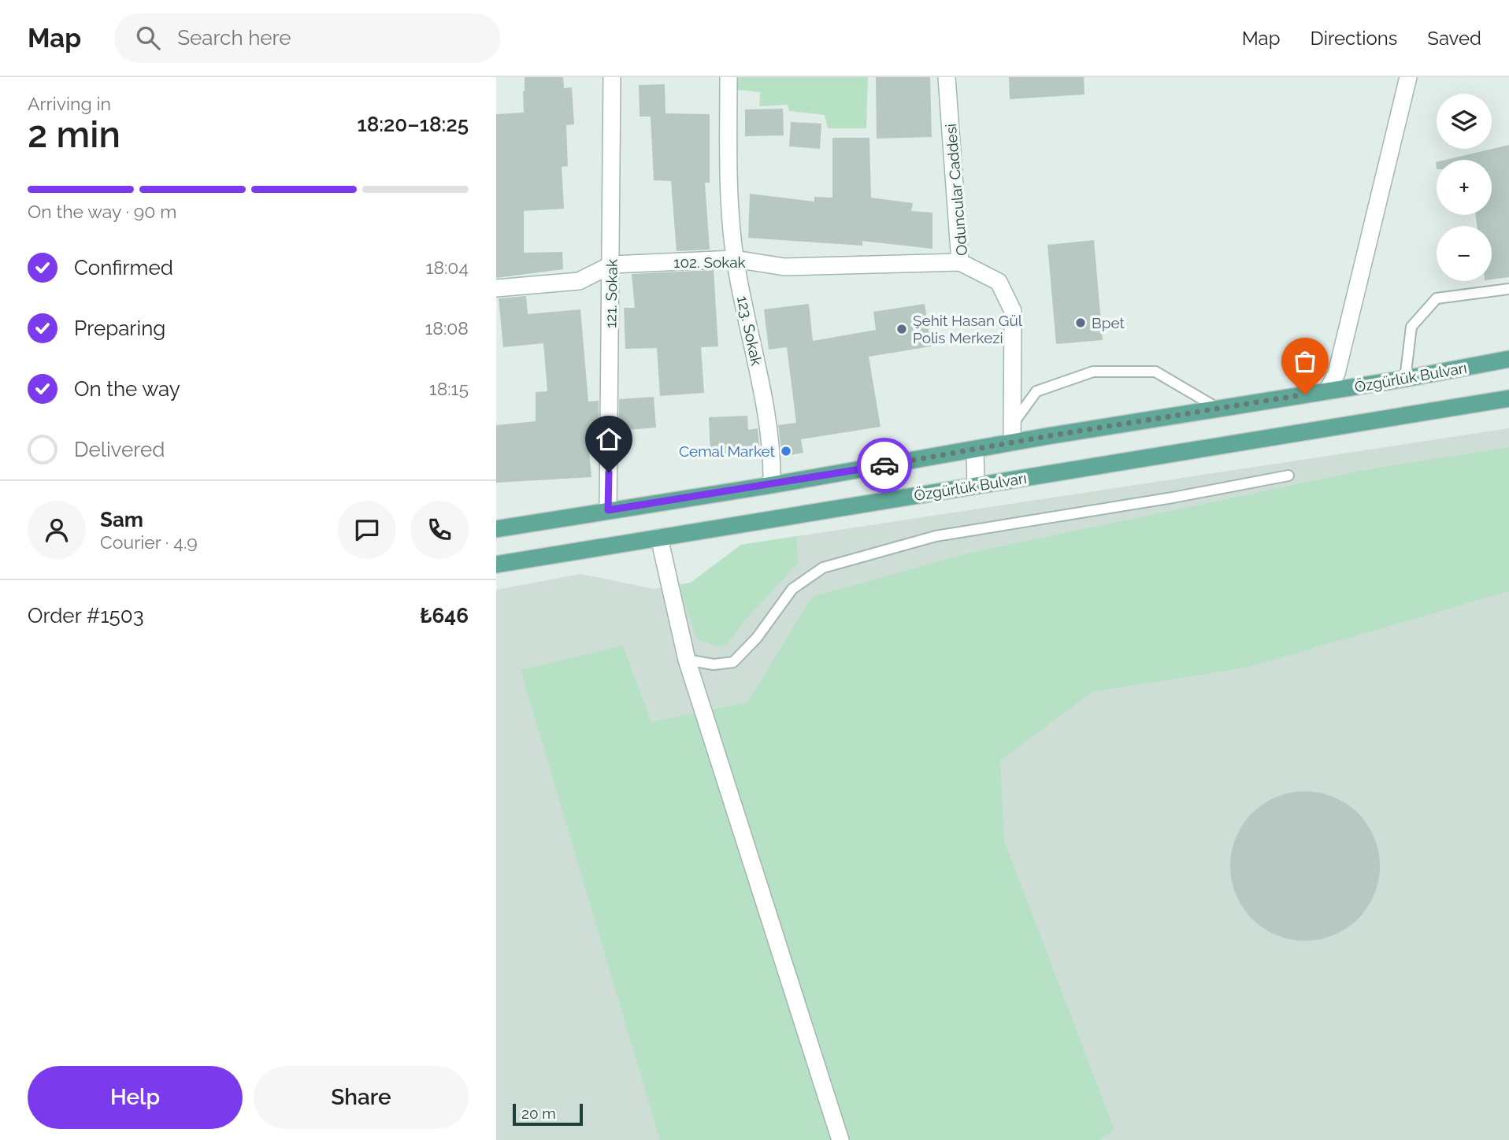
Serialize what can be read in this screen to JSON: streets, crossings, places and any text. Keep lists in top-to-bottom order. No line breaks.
{"streets":{"main road":["Özgürlük Bulvarı"],"street":["Oduncular Caddesi","102. Sokak","121. Sokak","123. Sokak"]},"crossings":[["Oduncular Caddesi","102. Sokak"],["Oduncular Caddesi","Özgürlük Bulvarı"],["102. Sokak","121. Sokak"],["102. Sokak","123. Sokak"],["121. Sokak","Özgürlük Bulvarı"],["123. Sokak","Özgürlük Bulvarı"]],"places":["Bpet","Şehit Hasan Gül Polis Merkezi","Cemal Market"],"scale_bar":"20 m","page":{"header":"Map","search":"Search here","nav":["Map","Directions","Saved"],"heading":["2 min","Arriving in","18:20–18:25"],"panel":["Sam","Courier · 4.9","Order #1503","₺646"],"map_buttons":["+","−"],"bar":"On the way · 90 m","list":[["Confirmed","18:04"],["Preparing","18:08"],["On the way","18:15"],"Delivered"],"buttons":["Help","Share"],"scale":"20 m"}}
